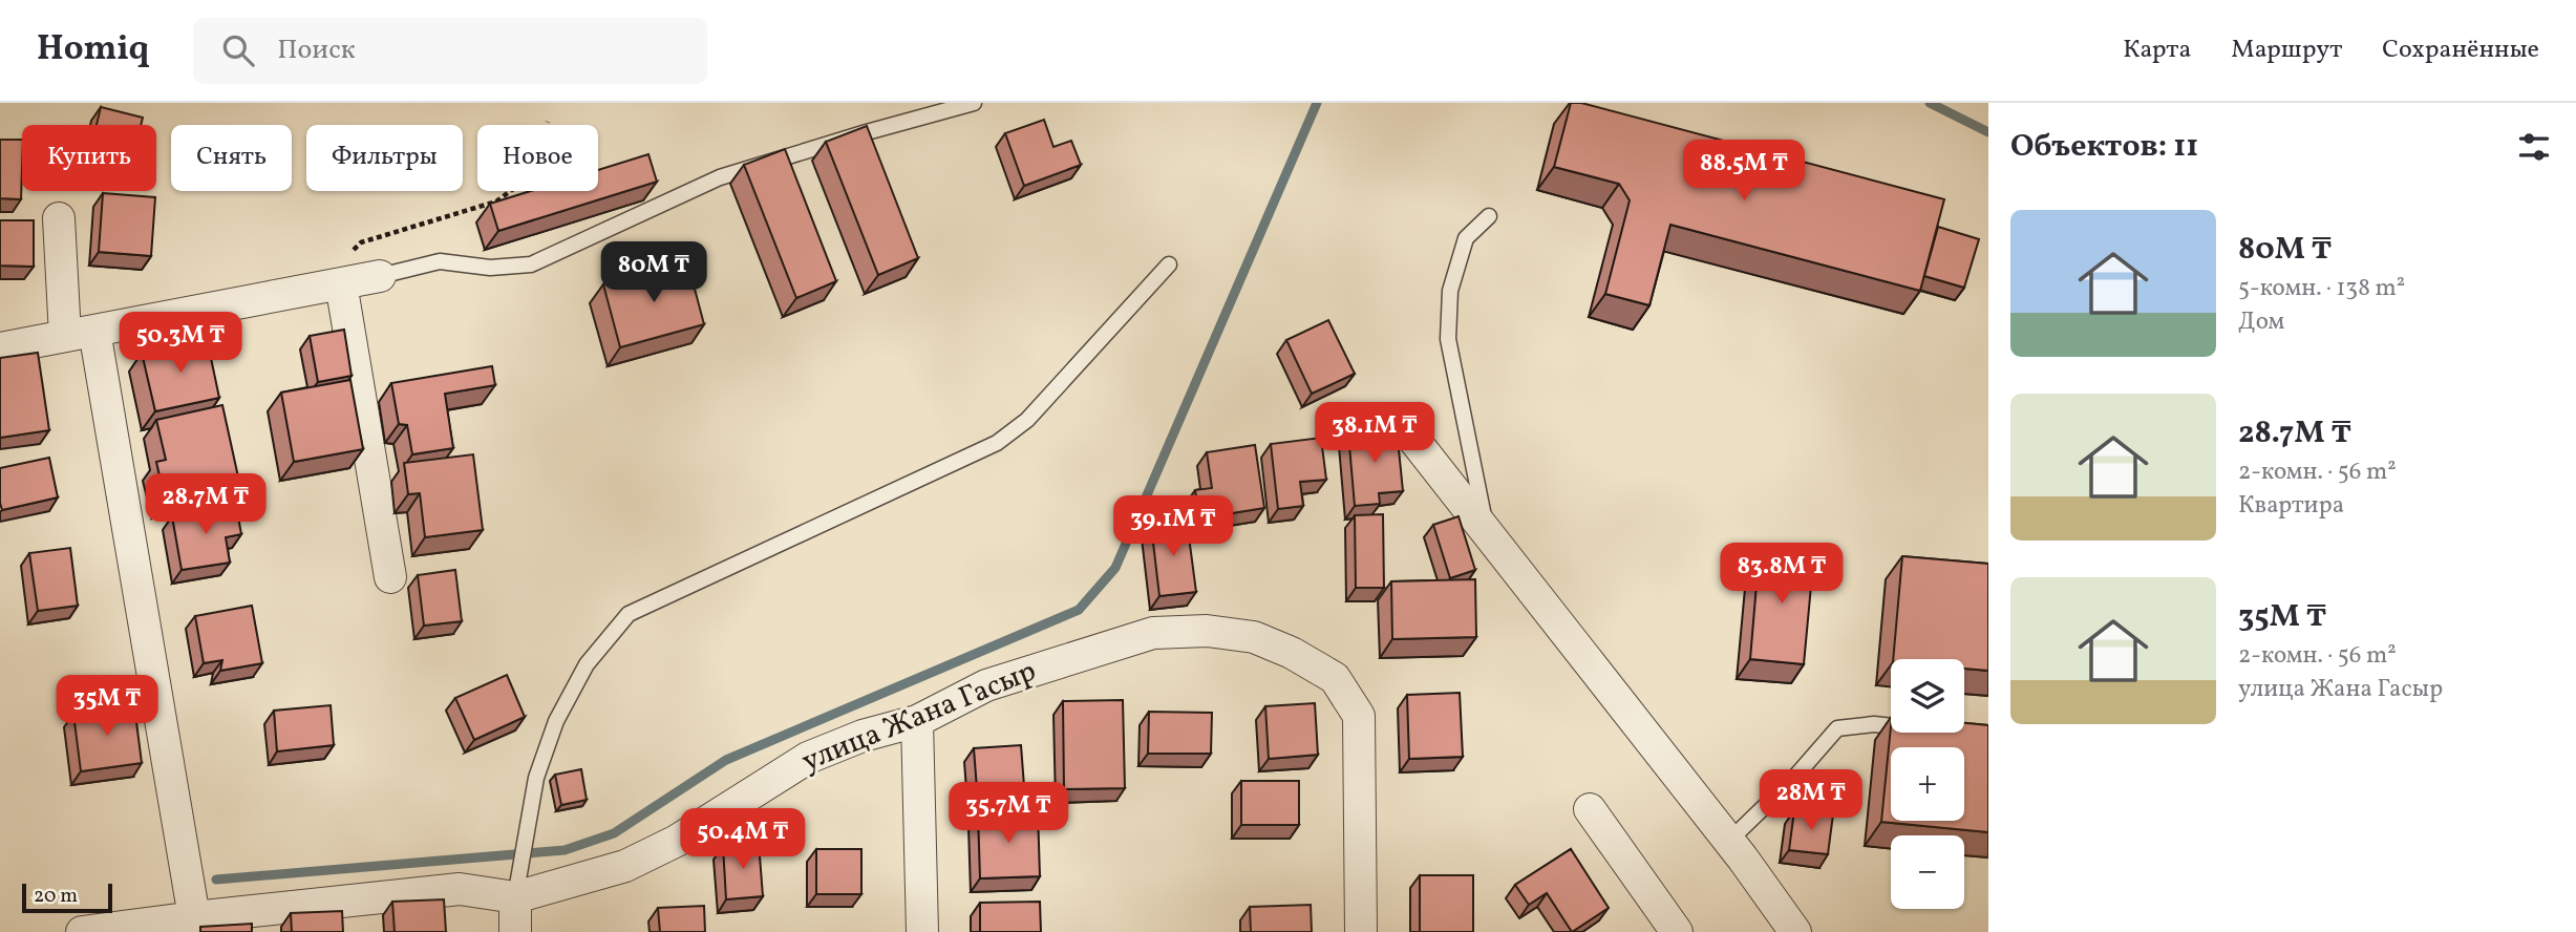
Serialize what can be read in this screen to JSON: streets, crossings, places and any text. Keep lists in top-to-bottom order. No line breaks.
{"streets":{"street":["улица Жана Гасыр"]},"scale_bar":"20 m","page":{"header":"Homiq","search":"Поиск","nav":["Карта","Маршрут","Сохранённые"],"heading":"Объектов: 11","chip":["Купить","Снять","Фильтры","Новое"],"price":["88.5M ₸","80M ₸","50.3M ₸","38.1M ₸","28.7M ₸","39.1M ₸","83.8M ₸","35M ₸","28M ₸","35.7M ₸","50.4M ₸"],"list":[{"name":"80M ₸","note":"5-комн. · 138 m² · Дом"},{"name":"28.7M ₸","note":"2-комн. · 56 m² · Квартира"},{"name":"35M ₸","note":"2-комн. · 56 m² · улица Жана Гасыр"}],"map_buttons":["+","−"],"scale":"20 m"}}
